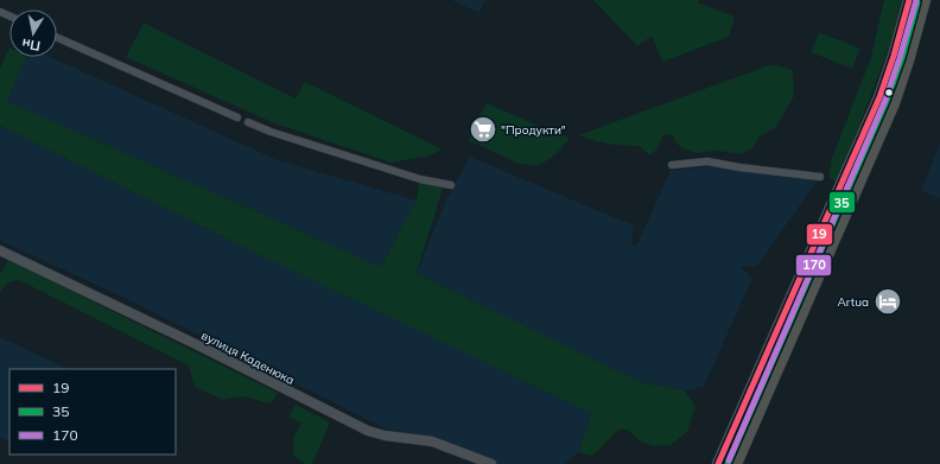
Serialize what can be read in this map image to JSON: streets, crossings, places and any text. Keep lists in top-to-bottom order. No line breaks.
{"streets":{"street":["вулиця Каденюка"]},"places":{"supermarket":["\"Продукти\""],"hotel":["Artua"]},"lines":["transit line 19","transit line 170","transit line 35"],"legend":["19","35","170"],"north":"bottom"}
